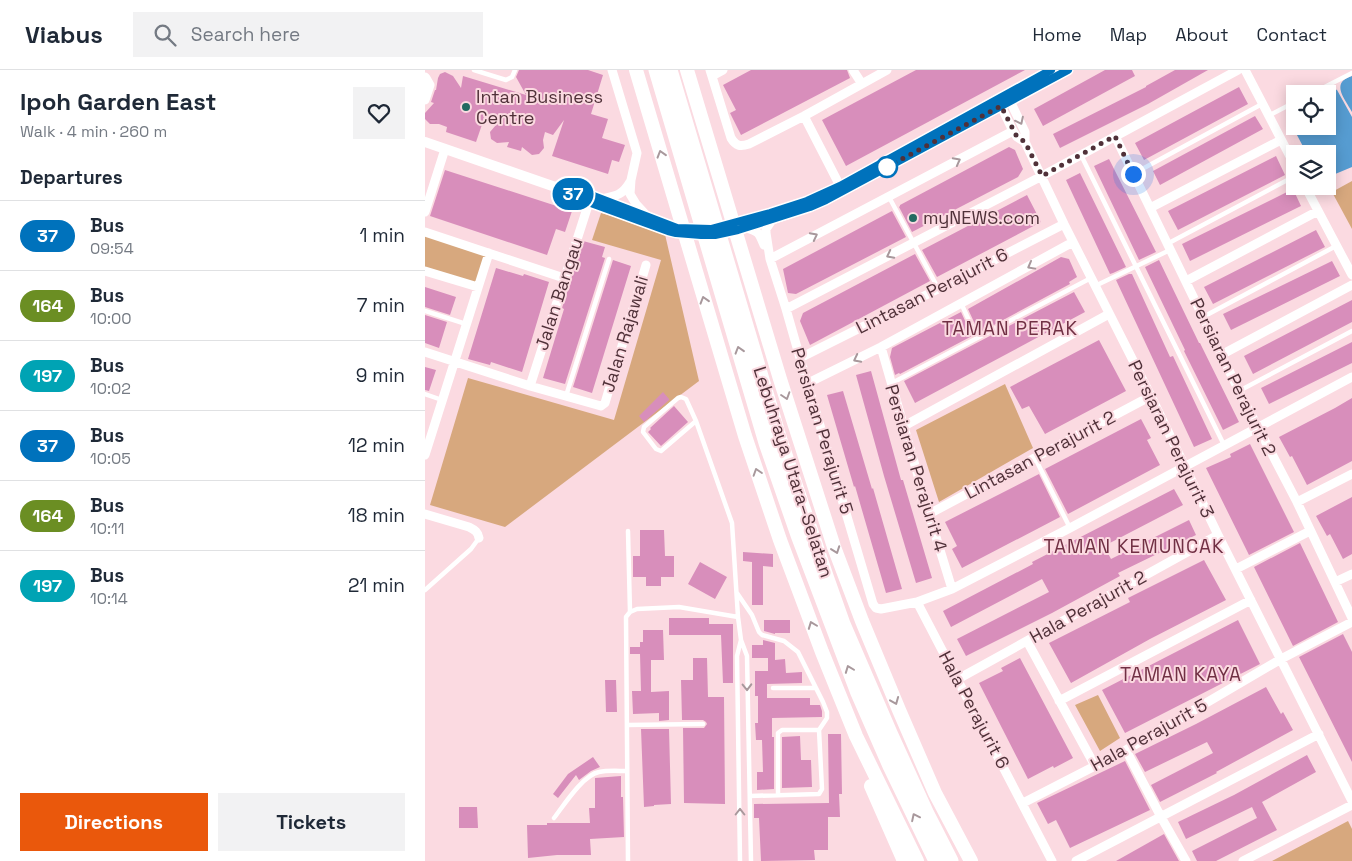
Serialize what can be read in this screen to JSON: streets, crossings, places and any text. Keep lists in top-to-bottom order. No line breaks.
{"streets":{"highway":["Lebuhraya Utara–Selatan"],"street":["Lintasan Perajurit 6","Jalan Bangau","Jalan Rajawali","Persiaran Perajurit 2","Persiaran Perajurit 5","Persiaran Perajurit 3","Lintasan Perajurit 2","Persiaran Perajurit 4","Hala Perajurit 2","Hala Perajurit 6","Hala Perajurit 5"]},"crossings":[["Lintasan Perajurit 6","Persiaran Perajurit 5"],["Lintasan Perajurit 6","Persiaran Perajurit 3"],["Lintasan Perajurit 6","Persiaran Perajurit 4"],["Persiaran Perajurit 5","Hala Perajurit 6"],["Persiaran Perajurit 3","Lintasan Perajurit 2"],["Persiaran Perajurit 3","Hala Perajurit 2"],["Persiaran Perajurit 3","Hala Perajurit 5"],["Lintasan Perajurit 2","Persiaran Perajurit 4"],["Hala Perajurit 2","Hala Perajurit 6"],["Hala Perajurit 6","Hala Perajurit 5"]],"districts":["TAMAN PERAK","TAMAN KEMUNCAK","TAMAN KAYA"],"places":["Intan Business Centre","myNEWS.com"],"lines":["bus line 37"],"page":{"header":"Viabus","search":"Search here","nav":["Home","Map","About","Contact"],"heading":[["Ipoh Garden East","Walk · 4 min · 260 m"],"Departures"],"on_map":"37","list":[{"mark":"37","name":"Bus","note":"09:54","value":"1 min"},{"mark":"164","name":"Bus","note":"10:00","value":"7 min"},{"mark":"197","name":"Bus","note":"10:02","value":"9 min"},{"mark":"37","name":"Bus","note":"10:05","value":"12 min"},{"mark":"164","name":"Bus","note":"10:11","value":"18 min"},{"mark":"197","name":"Bus","note":"10:14","value":"21 min"}],"buttons":["Directions","Tickets"]}}
